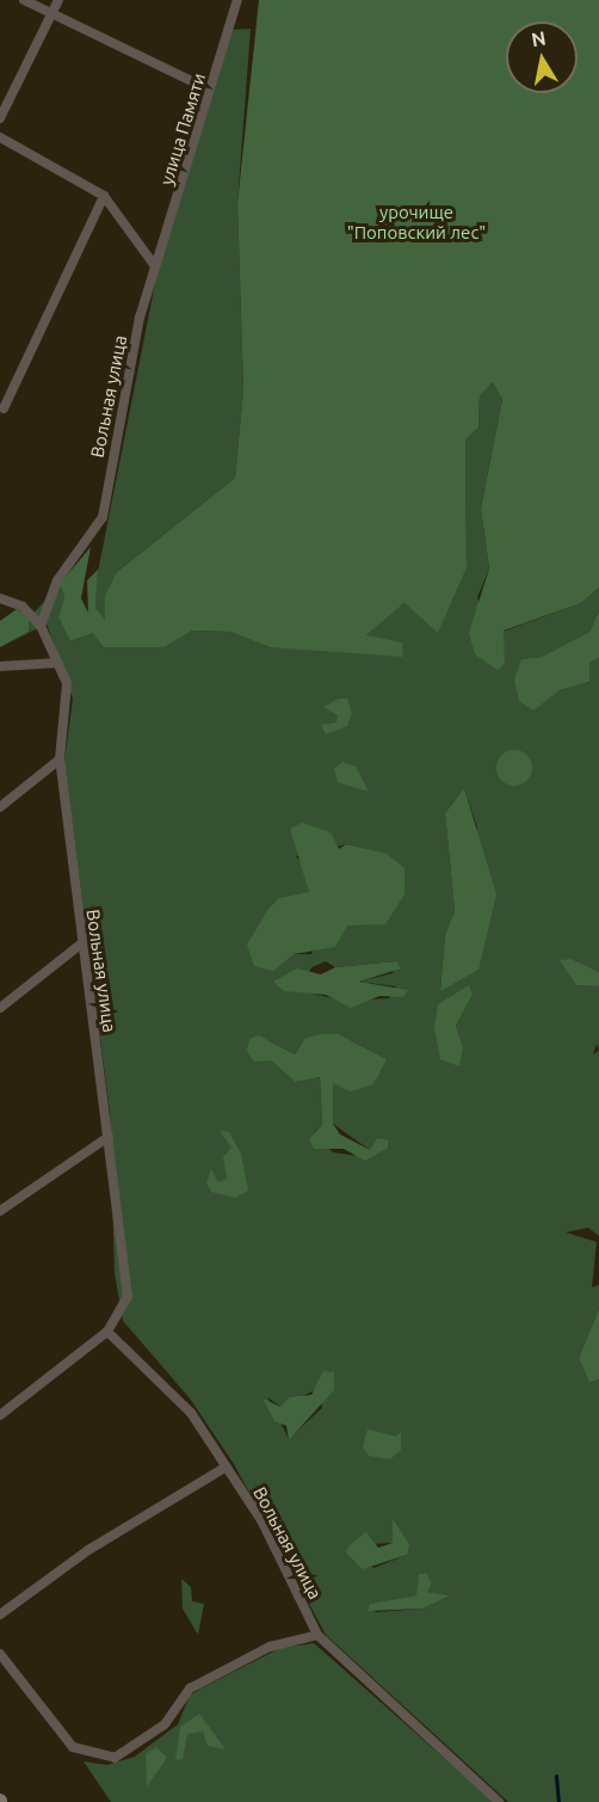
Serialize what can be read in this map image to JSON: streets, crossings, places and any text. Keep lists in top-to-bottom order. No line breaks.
{"streets":{"street":["улица Памяти","Вольная улица"]},"crossings":[["улица Памяти","Вольная улица"]],"parks":["урочище \"Поповский лес\""],"north":"top"}
